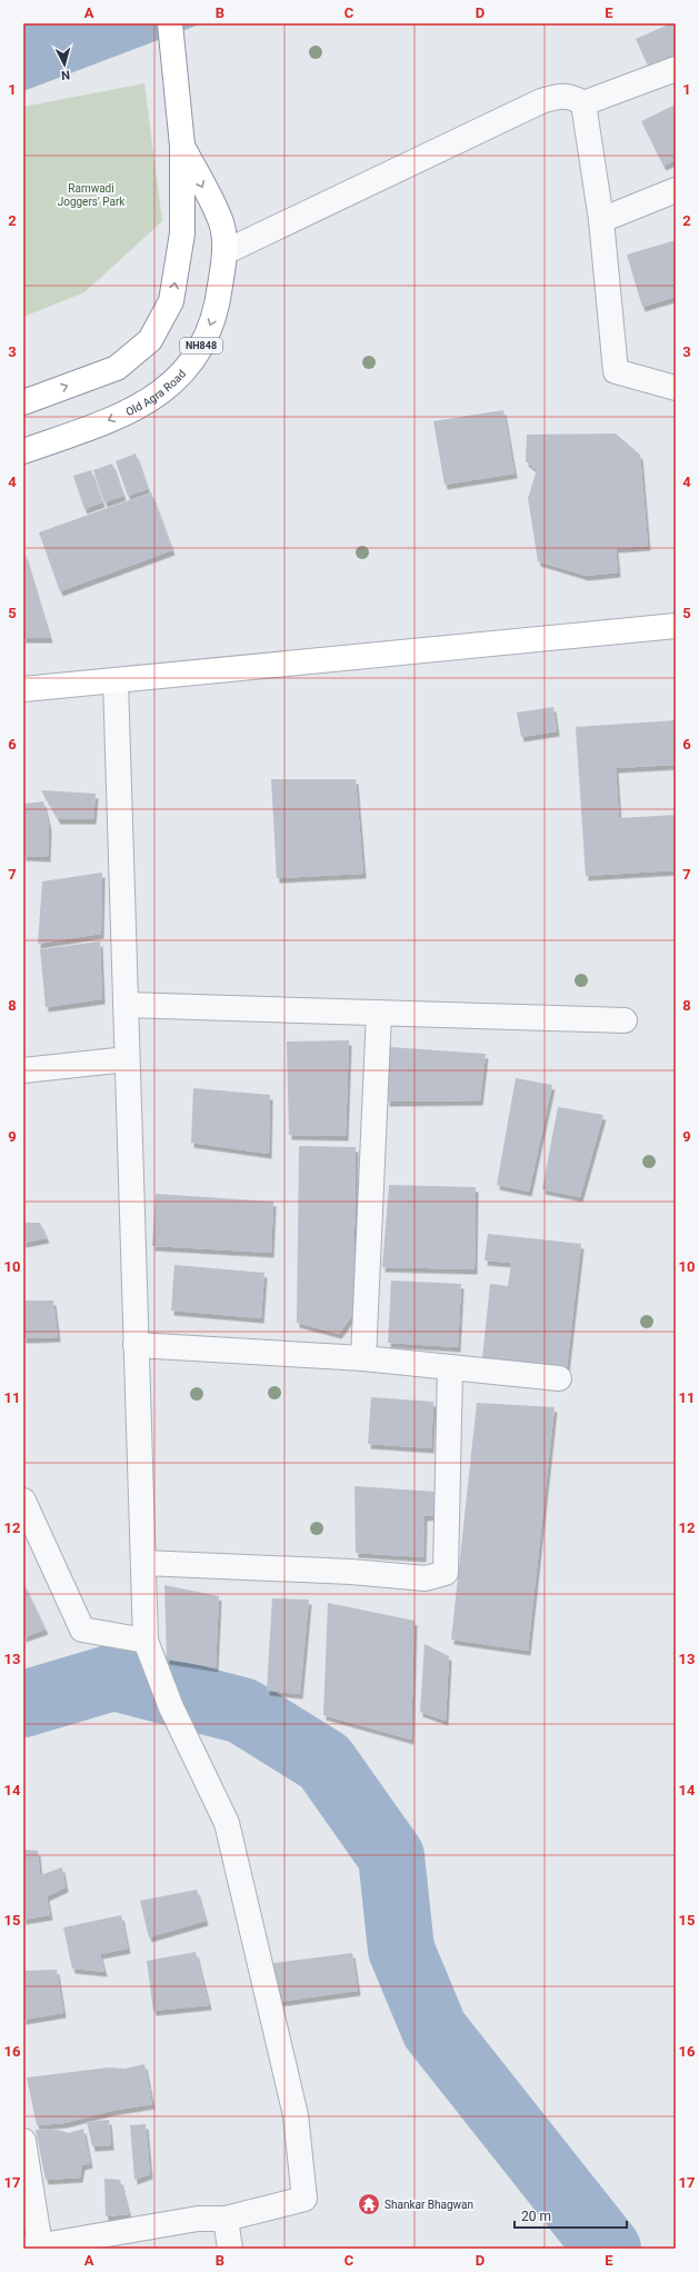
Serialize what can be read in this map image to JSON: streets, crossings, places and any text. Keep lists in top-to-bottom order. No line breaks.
{"streets":{"main road":["NH848","Old Agra Road"]},"parks":["Ramwadi Joggers' Park"],"places":{"temple":["Shankar Bhagwan"]},"scale_bar":"20 m","north":"bottom","grid":{"columns":["A","B","C","D","E"],"rows":["1","2","3","4","5","6","7","8","9","10","11","12","13","14","15","16","17"]}}
